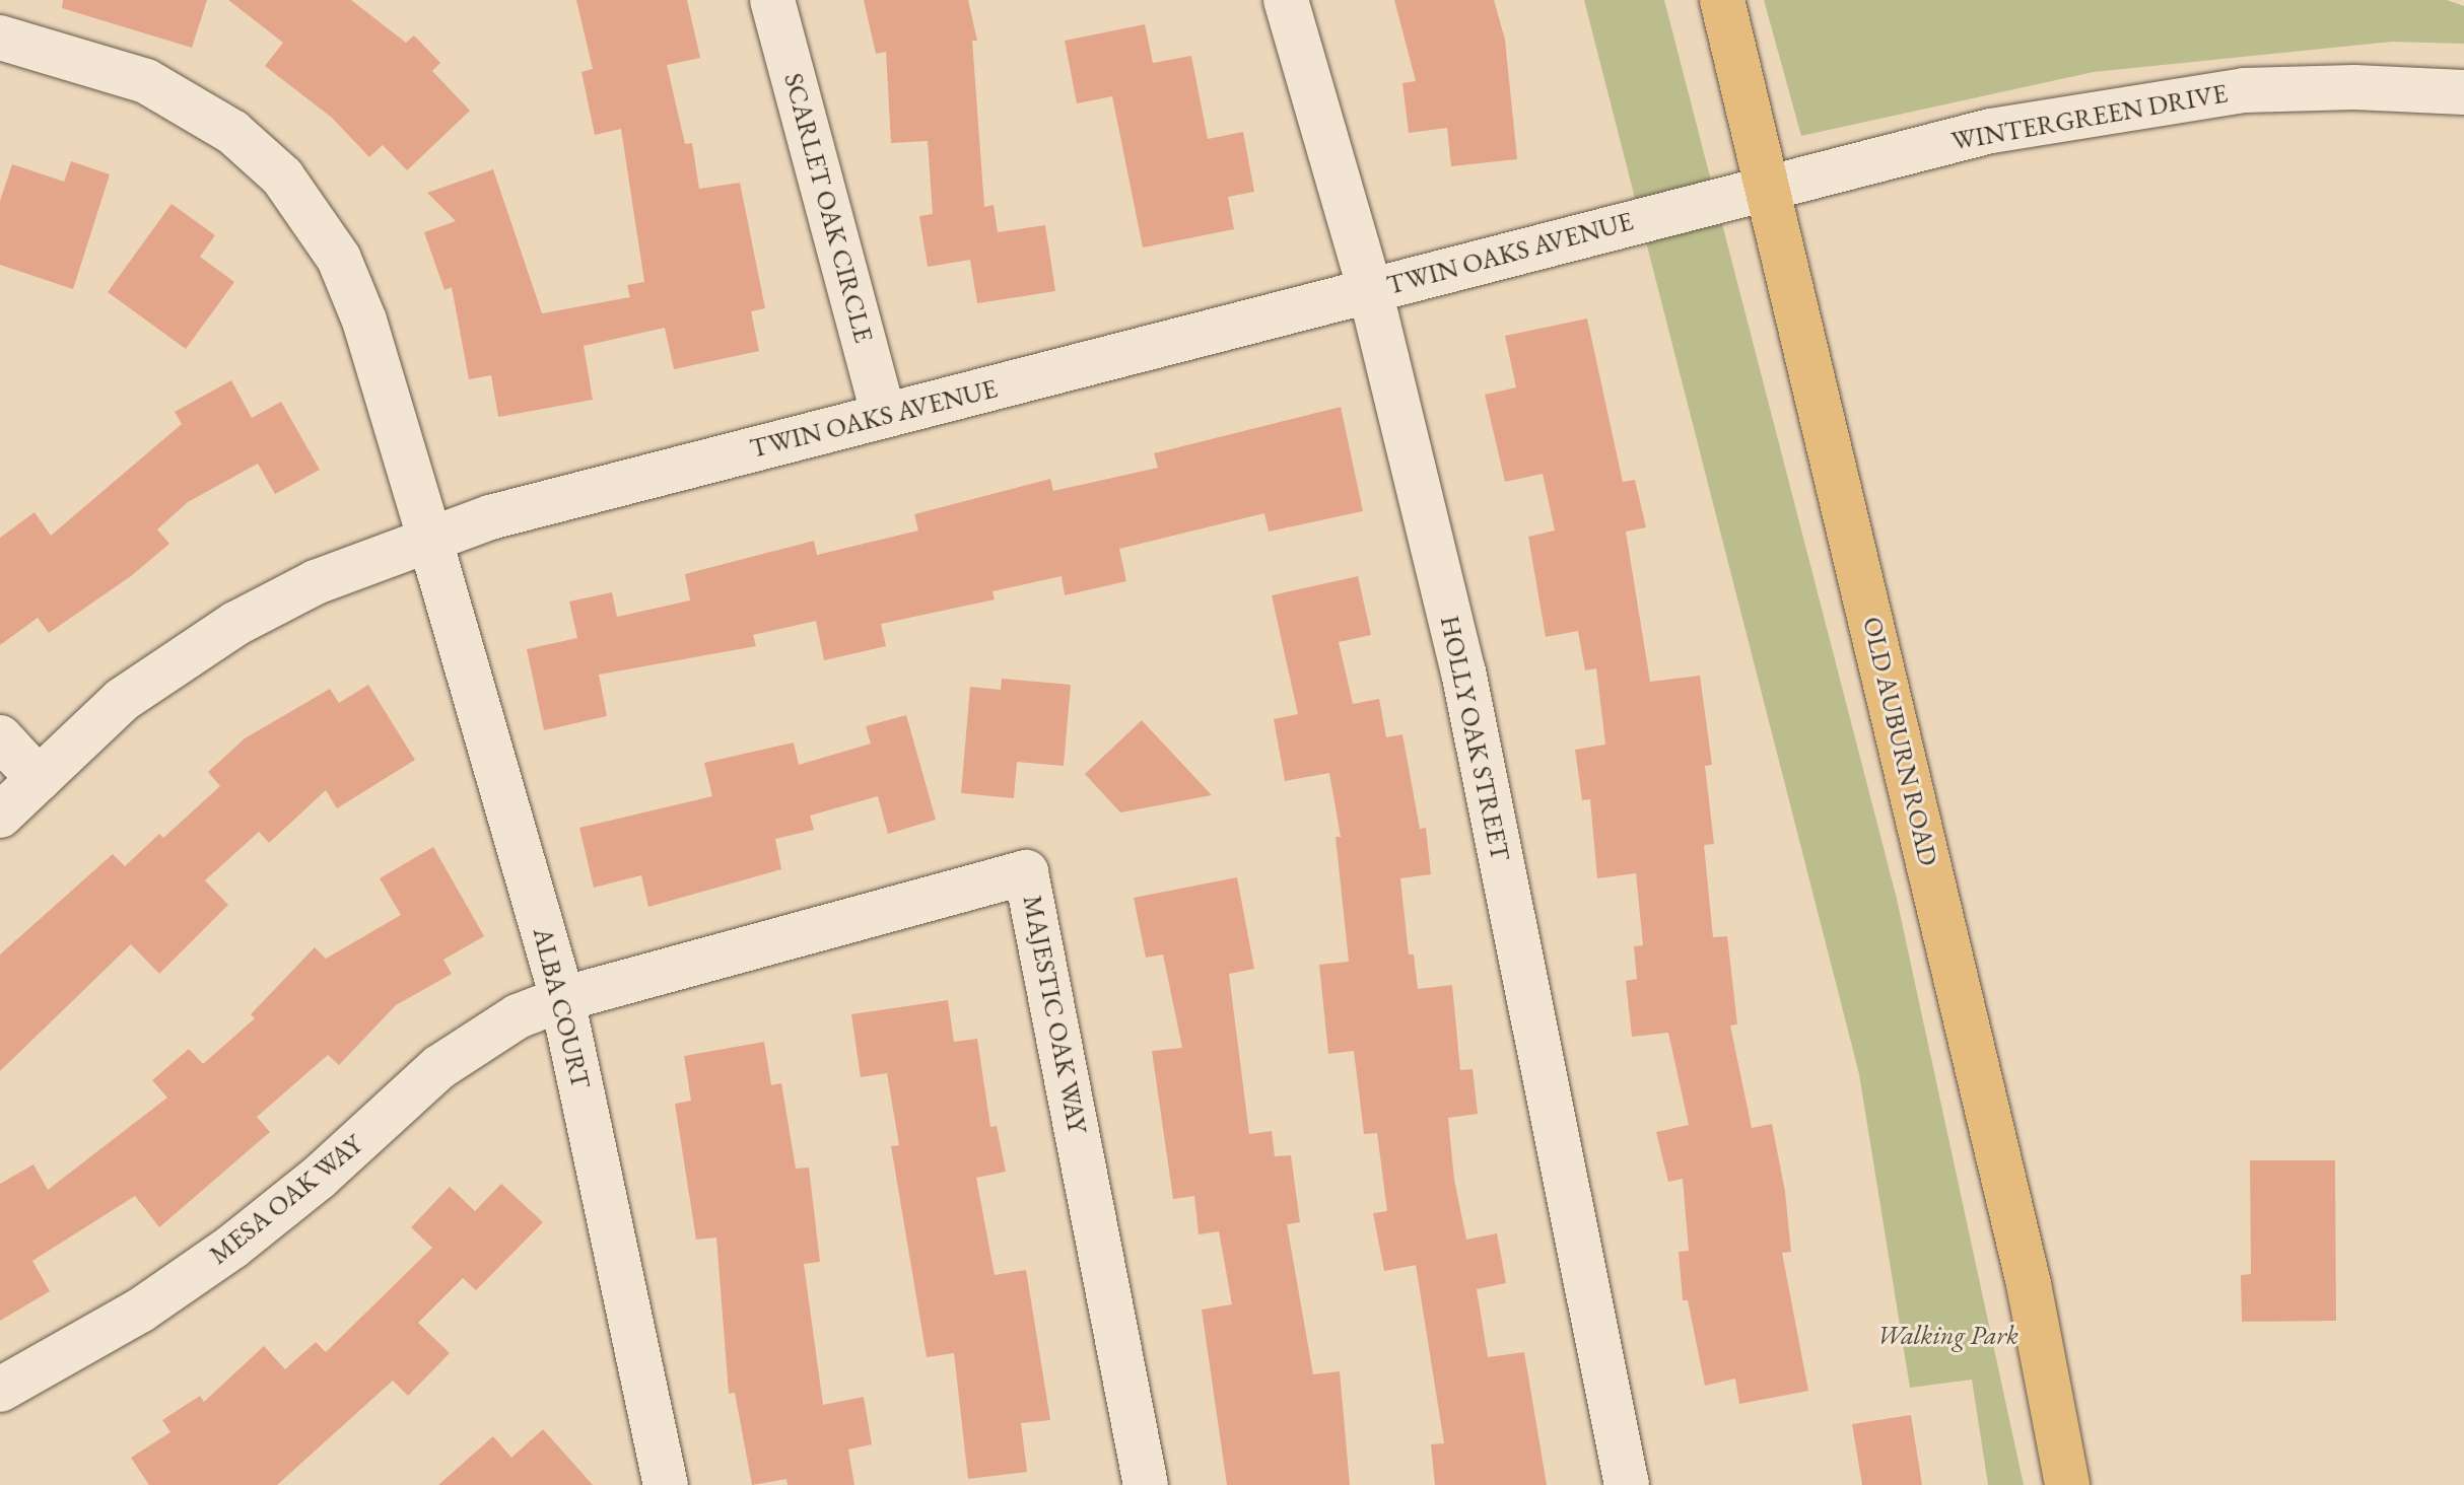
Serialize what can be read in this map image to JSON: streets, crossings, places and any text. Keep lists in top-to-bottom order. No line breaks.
{"streets":{"main road":["OLD AUBURN ROAD"],"street":["WINTERGREEN DRIVE","SCARLET OAK CIRCLE","TWIN OAKS AVENUE","HOLLY OAK STREET","ALBA COURT","MAJESTIC OAK WAY","MESA OAK WAY"]},"crossings":[["WINTERGREEN DRIVE","TWIN OAKS AVENUE"],["WINTERGREEN DRIVE","OLD AUBURN ROAD"],["SCARLET OAK CIRCLE","TWIN OAKS AVENUE"],["TWIN OAKS AVENUE","HOLLY OAK STREET"],["TWIN OAKS AVENUE","OLD AUBURN ROAD"],["TWIN OAKS AVENUE","ALBA COURT"],["ALBA COURT","MAJESTIC OAK WAY"],["ALBA COURT","MESA OAK WAY"],["MAJESTIC OAK WAY","MESA OAK WAY"]],"parks":["Walking Park"]}
